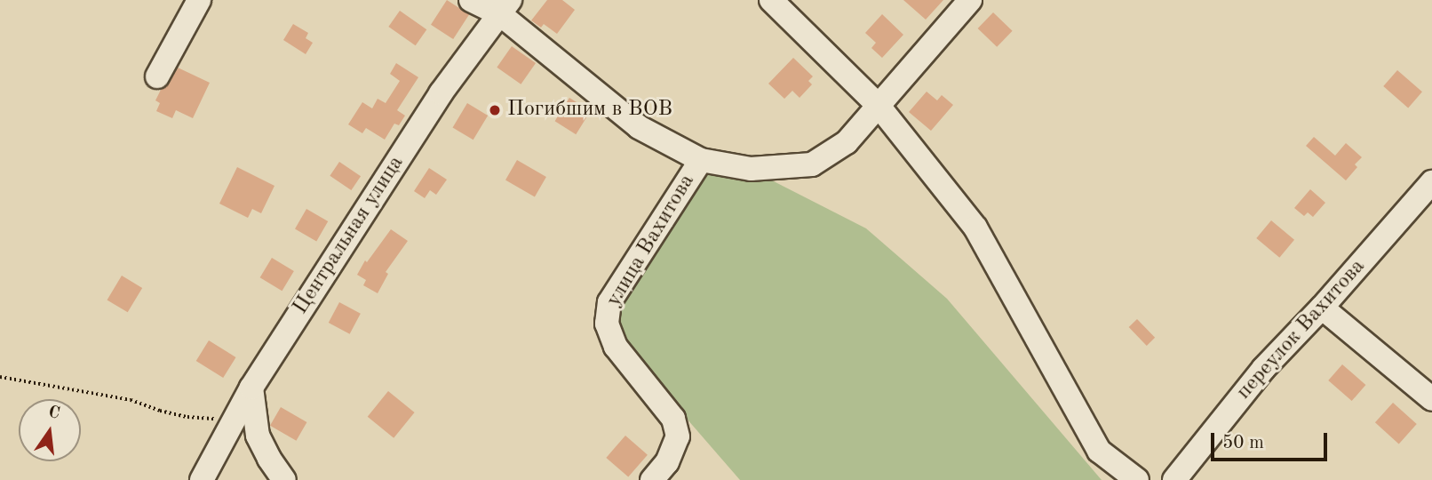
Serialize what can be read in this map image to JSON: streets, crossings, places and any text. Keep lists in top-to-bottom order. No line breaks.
{"streets":{"street":["Центральная улица","улица Вахитова","переулок Вахитова"]},"crossings":[["Центральная улица","улица Вахитова"]],"places":["Погибшим в ВОВ"],"scale_bar":"50 m","north":"top"}
